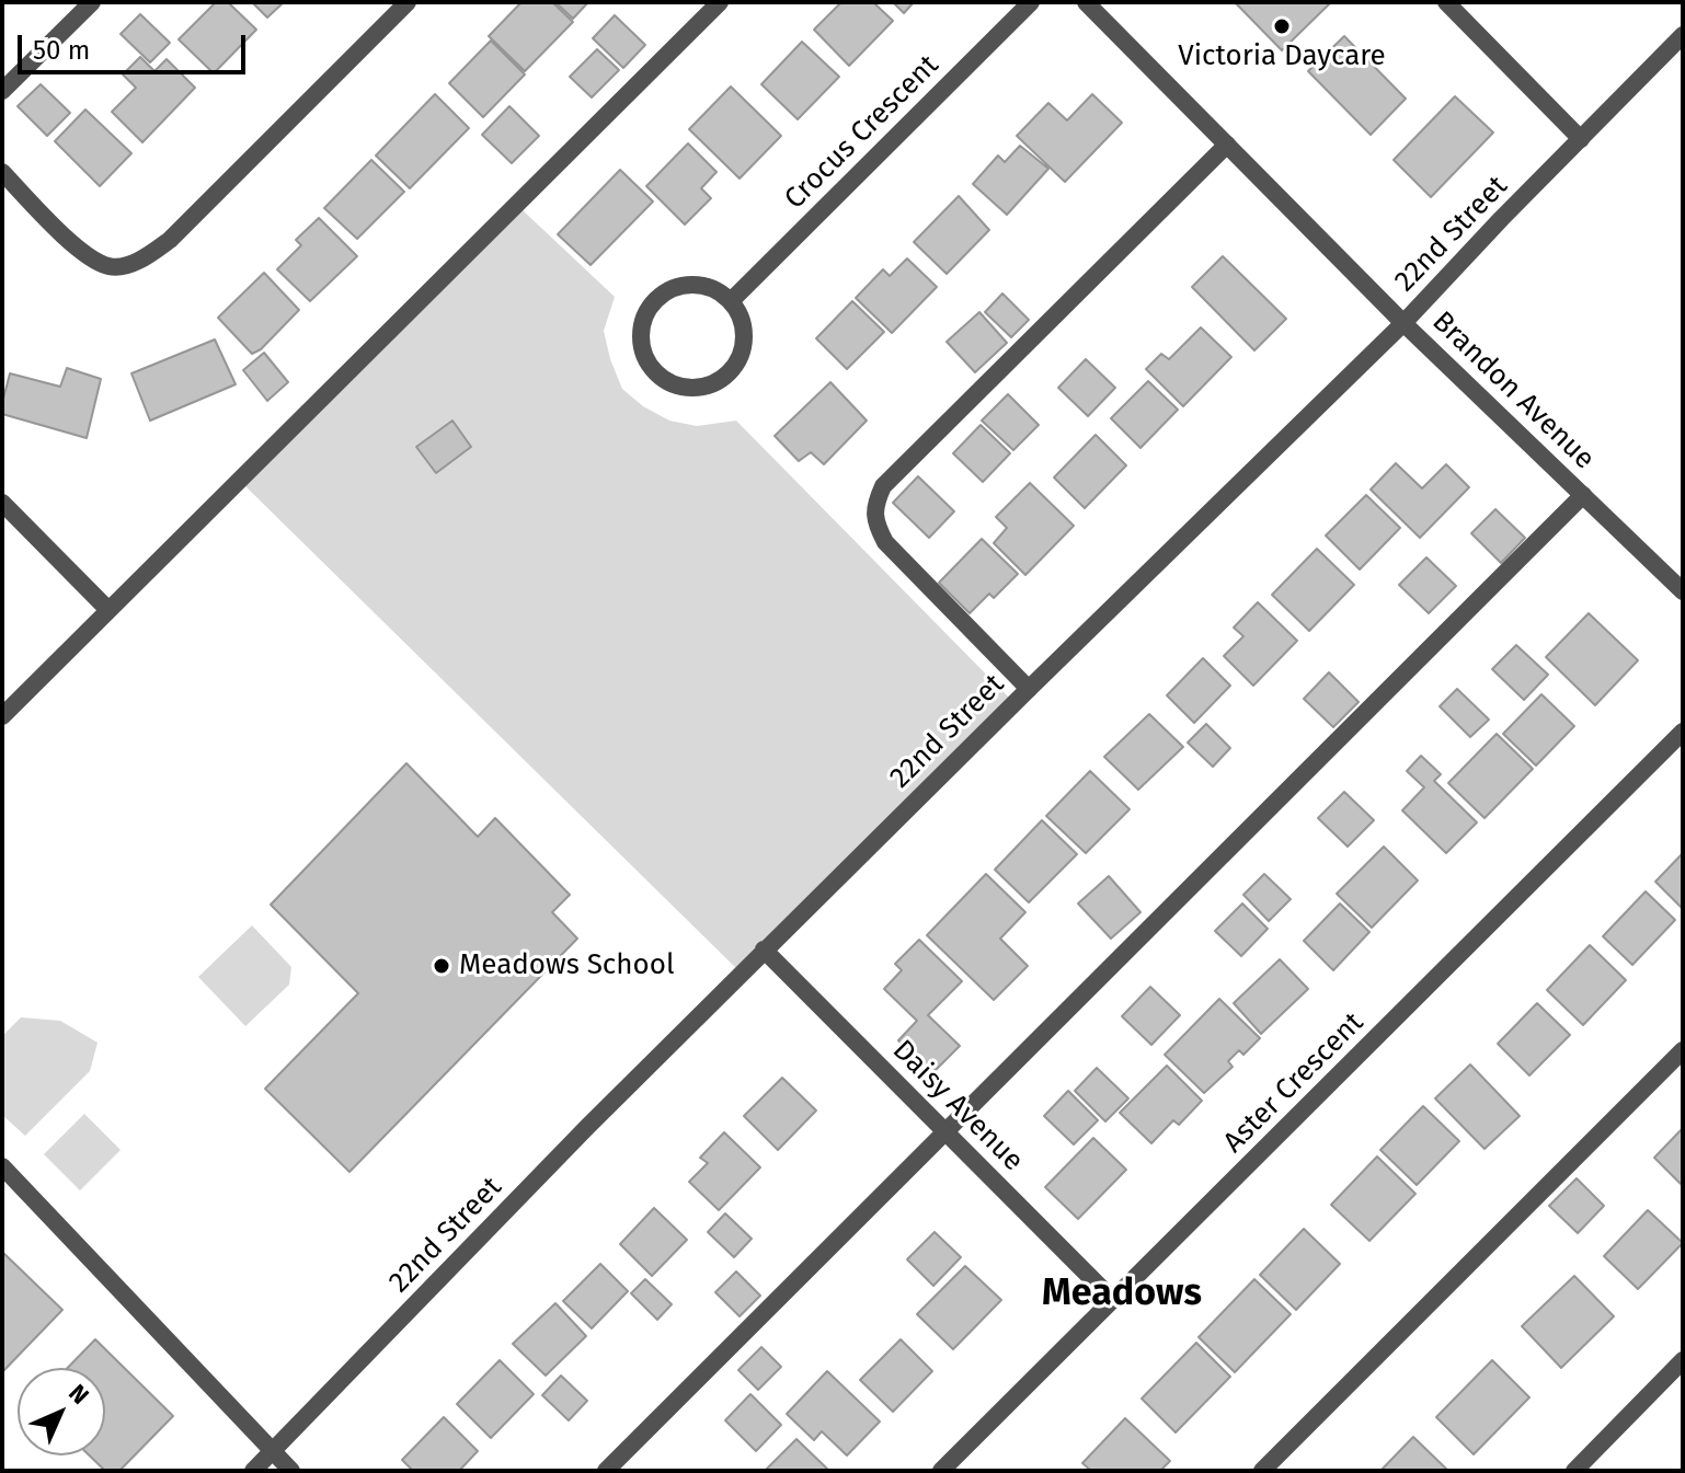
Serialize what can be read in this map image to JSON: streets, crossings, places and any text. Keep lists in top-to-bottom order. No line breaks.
{"streets":{"street":["Crocus Crescent","22nd Street","Brandon Avenue","Aster Crescent","Daisy Avenue"]},"crossings":[["22nd Street","Brandon Avenue"],["22nd Street","Daisy Avenue"],["Aster Crescent","Daisy Avenue"]],"districts":["Meadows"],"places":["Victoria Daycare","Meadows School"],"scale_bar":"50 m","north":"top right"}
